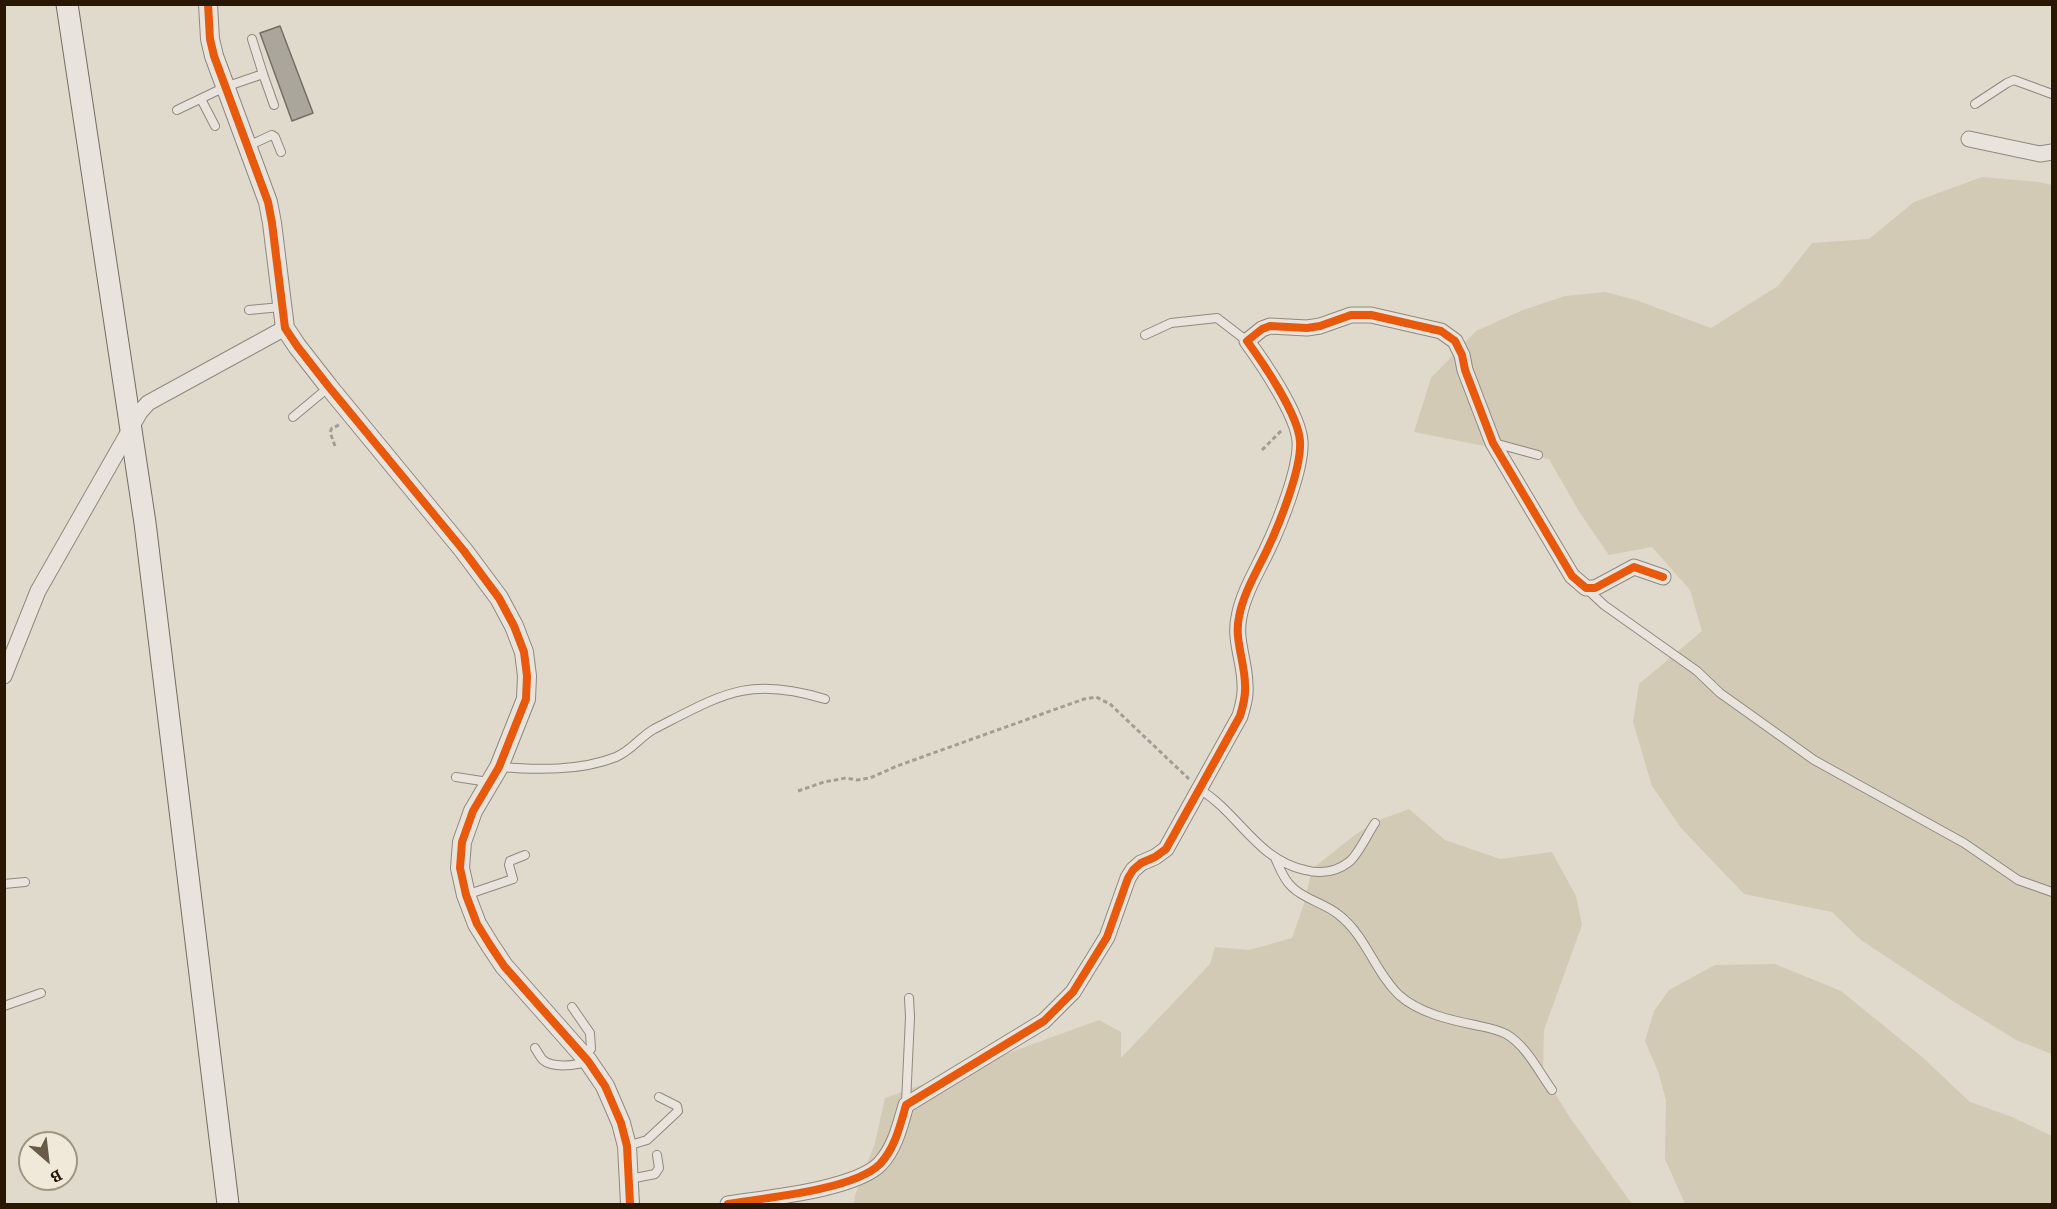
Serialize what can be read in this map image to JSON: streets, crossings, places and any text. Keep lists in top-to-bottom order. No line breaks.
{"north":"bottom right"}
